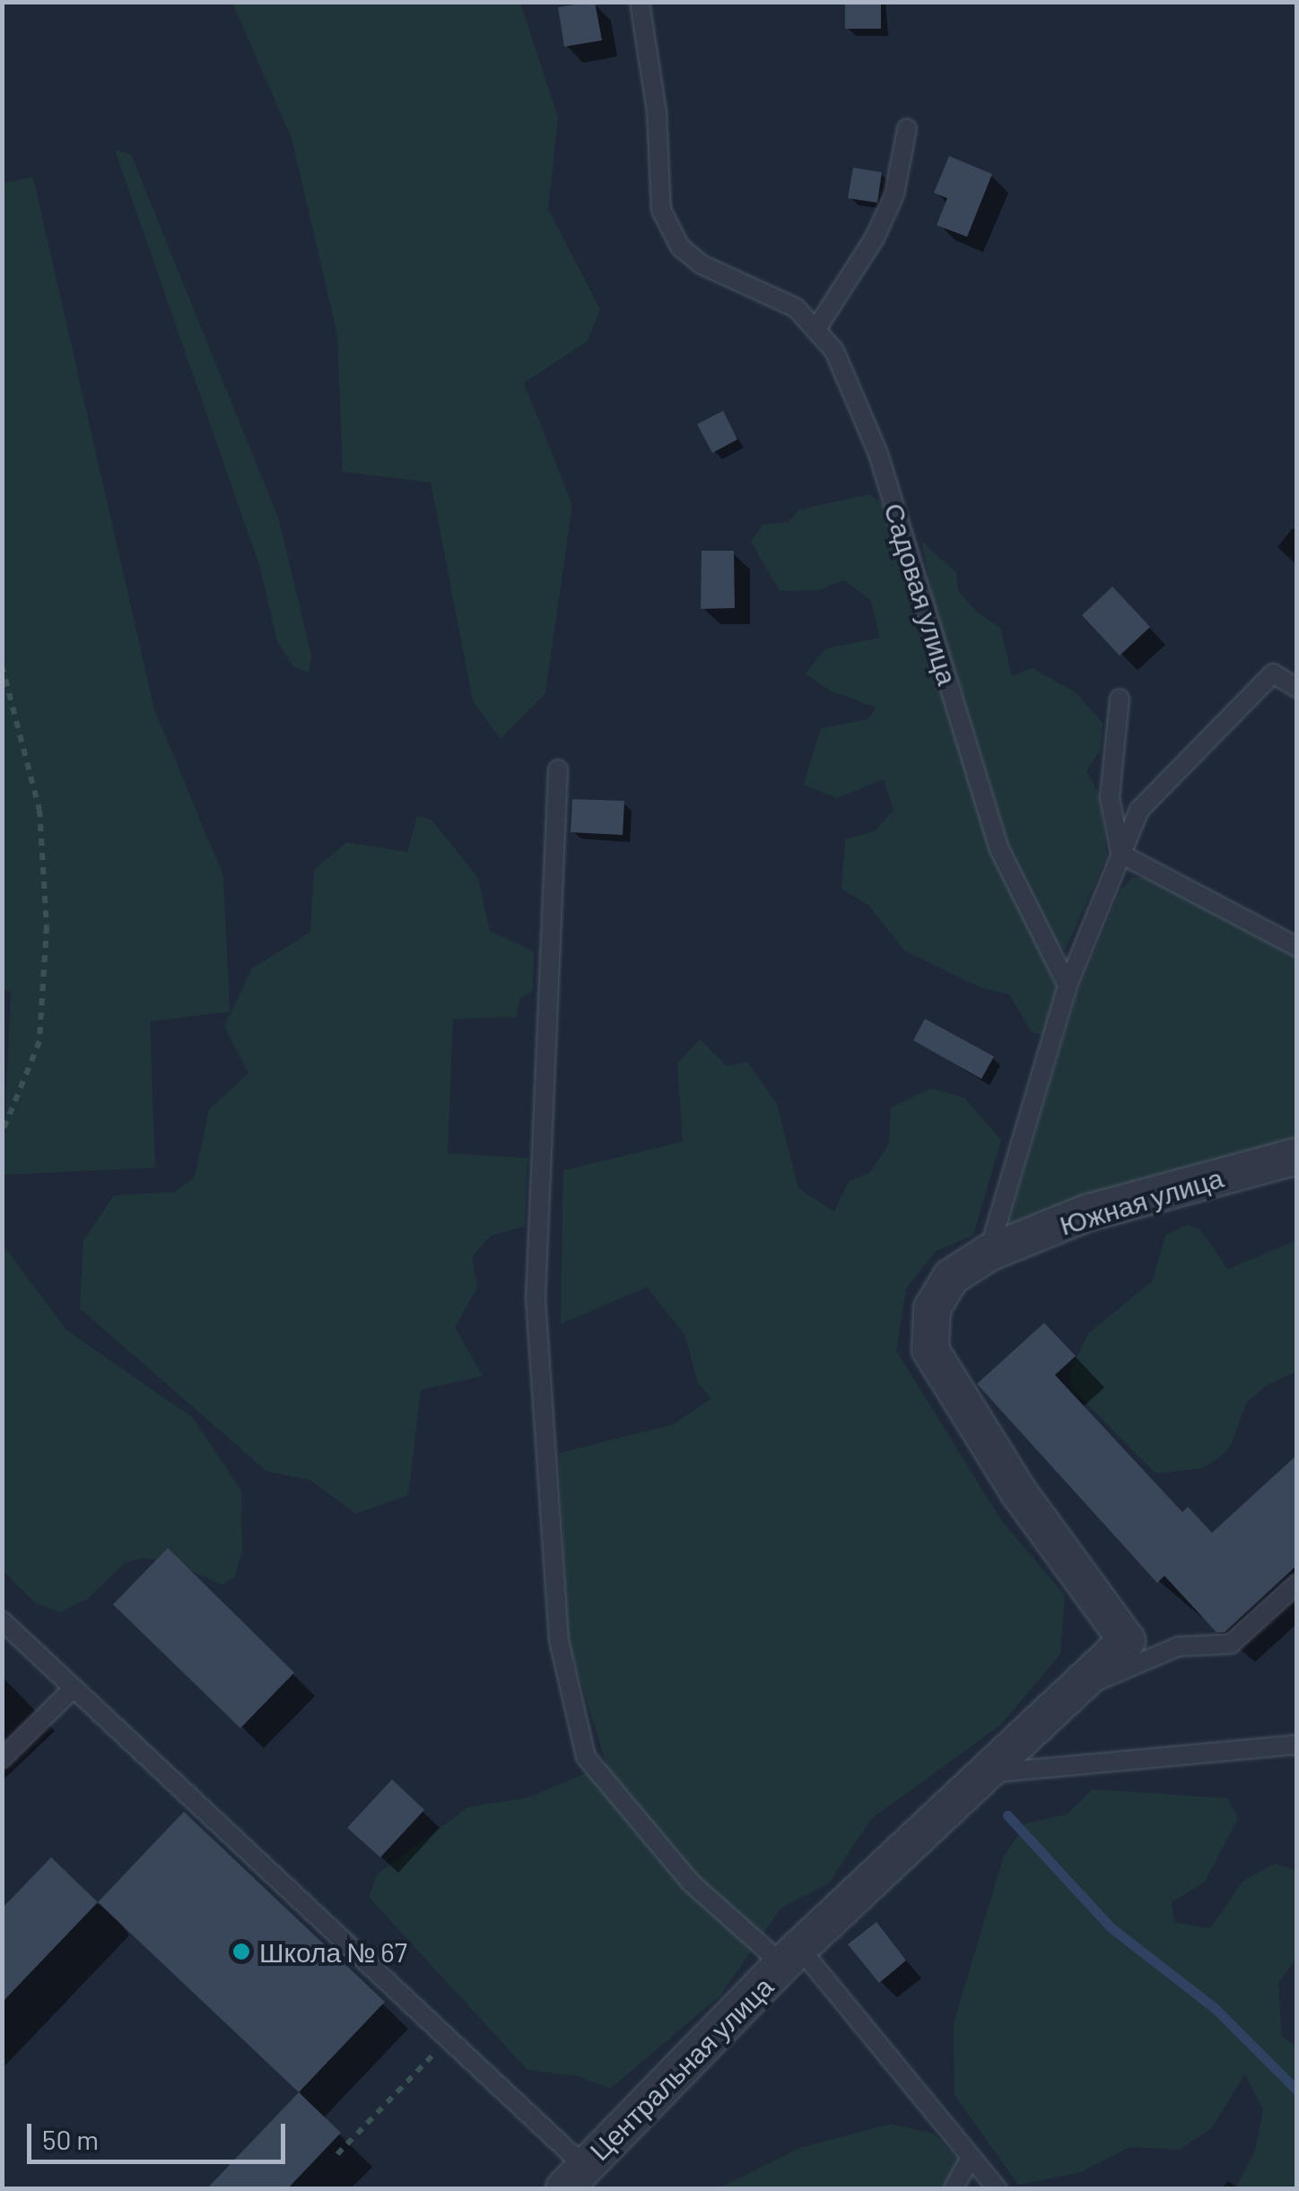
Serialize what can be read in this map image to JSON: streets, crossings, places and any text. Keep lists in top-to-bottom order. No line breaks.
{"streets":{"street":["Южная улица","Центральная улица"],"lane":["Садовая улица"]},"crossings":[["Южная улица","Центральная улица"]],"places":["Школа № 67"],"scale_bar":"50 m"}
